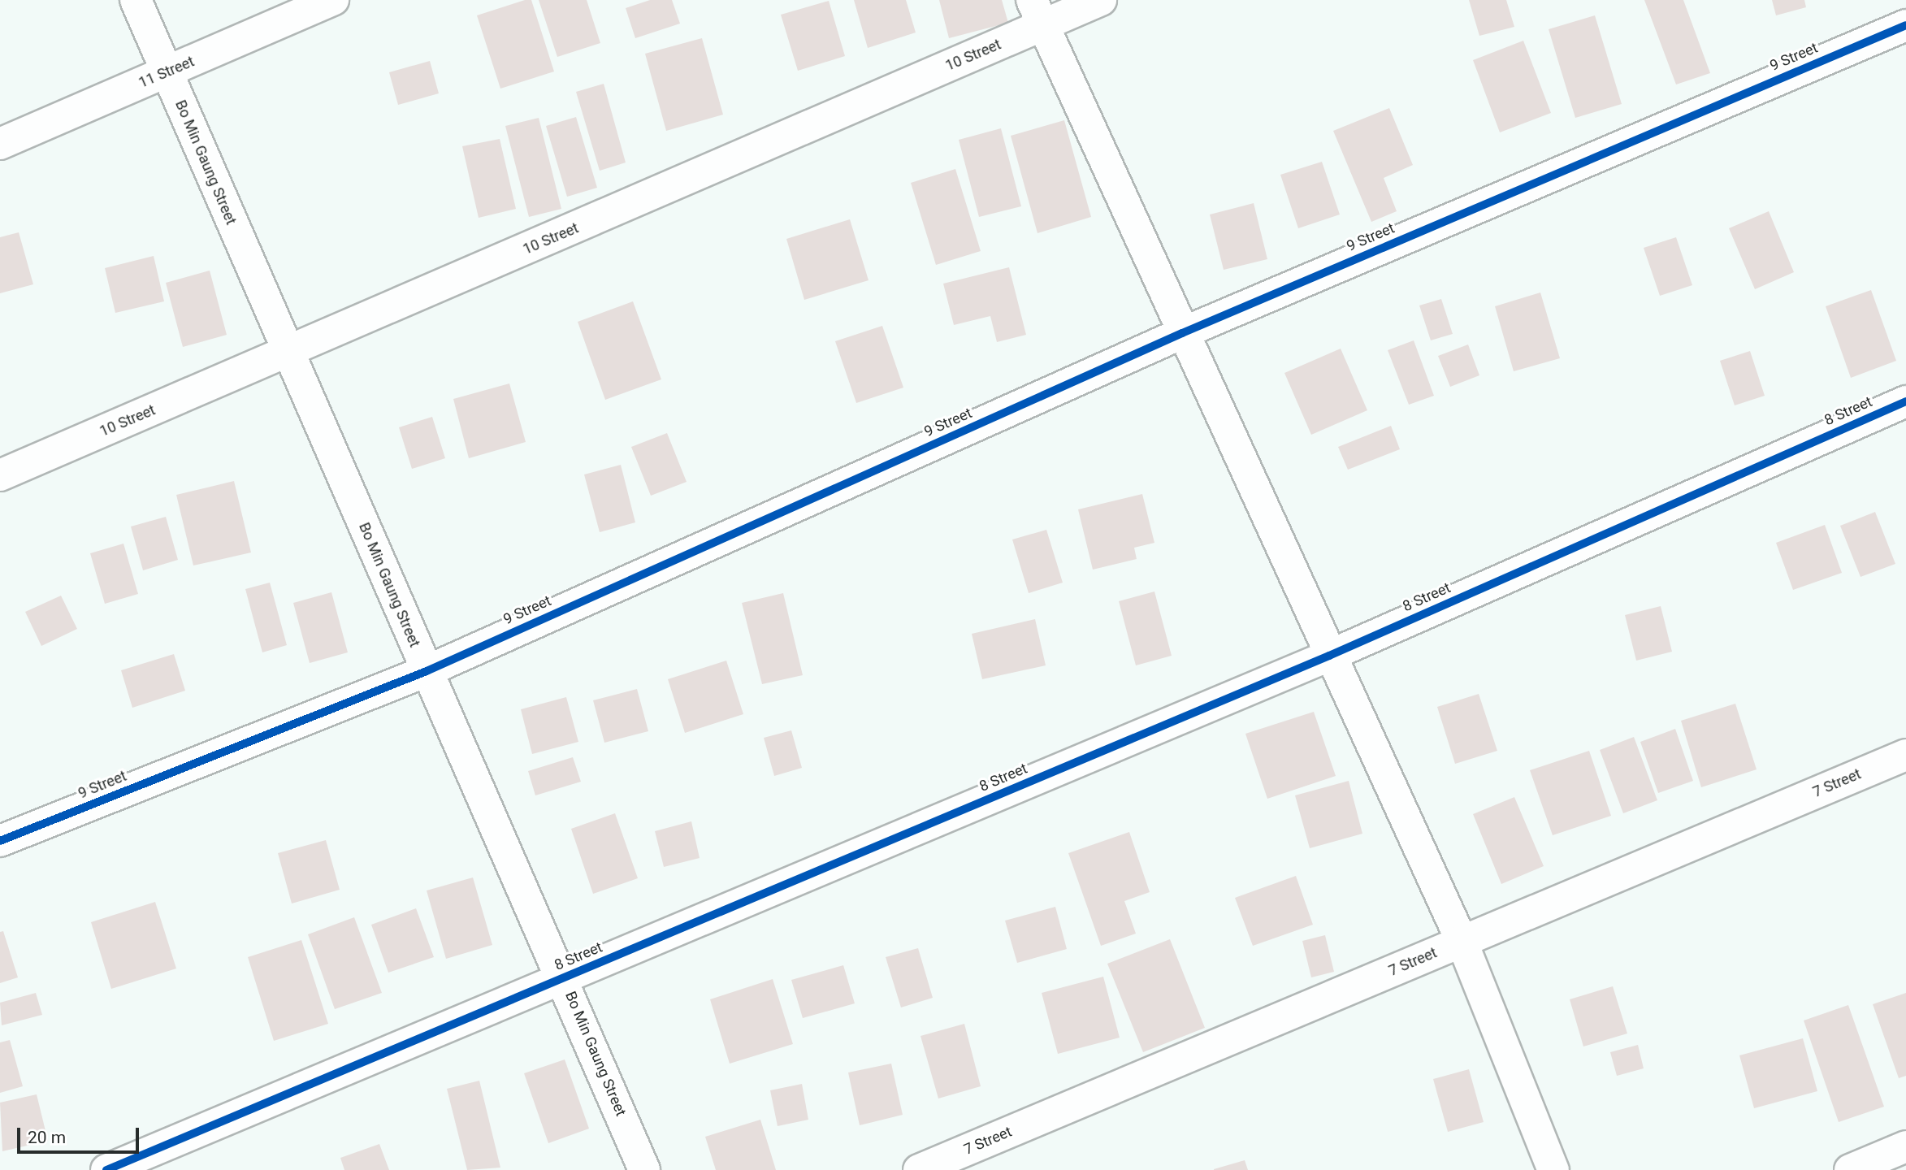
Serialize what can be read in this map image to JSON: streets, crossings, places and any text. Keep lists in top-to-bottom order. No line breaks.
{"streets":{"street":["10 Street","9 Street","11 Street","Bo Min Gaung Street","8 Street","7 Street"]},"crossings":[["10 Street","Bo Min Gaung Street"],["9 Street","Bo Min Gaung Street"],["11 Street","Bo Min Gaung Street"],["Bo Min Gaung Street","8 Street"]],"scale_bar":"20 m"}
